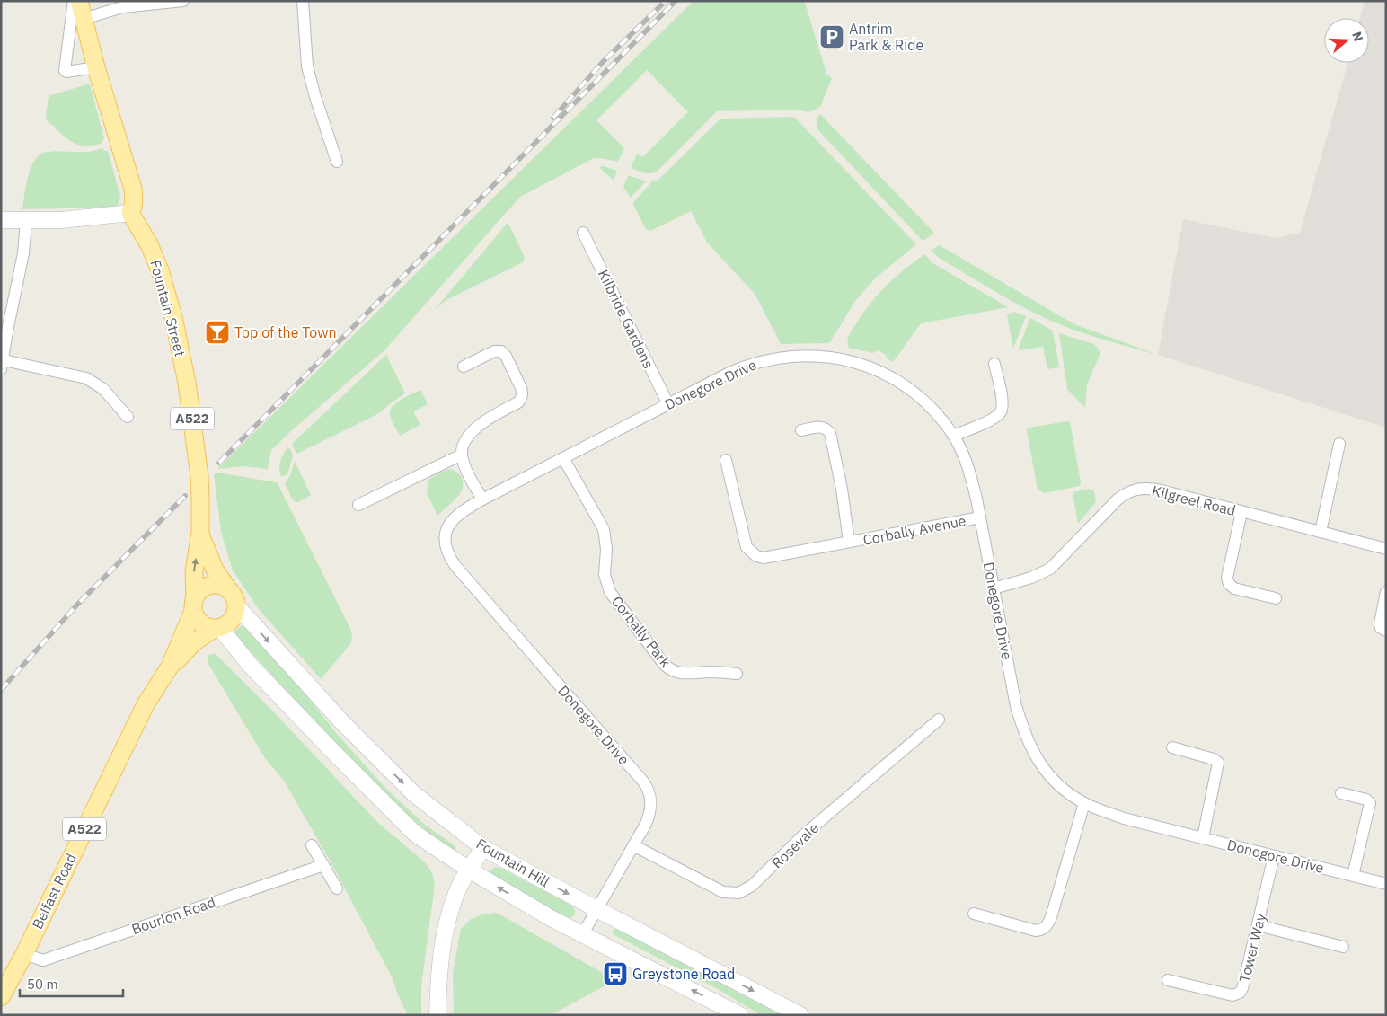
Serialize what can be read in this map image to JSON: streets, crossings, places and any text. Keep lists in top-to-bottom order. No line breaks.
{"streets":{"main road":["Fountain Street","A522","Fountain Hill","Belfast Road"],"street":["Kilbride Gardens","Donegore Drive","Kilgreel Road","Corbally Avenue","Corbally Park","Rosevale","Bourlon Road","Tower Way"]},"crossings":[["Fountain Street","A522"],["Fountain Street","Fountain Hill"],["Fountain Street","Belfast Road"],["Kilbride Gardens","Donegore Drive"],["Donegore Drive","Kilgreel Road"],["Donegore Drive","Corbally Avenue"],["Donegore Drive","Corbally Park"],["Donegore Drive","Rosevale"],["Donegore Drive","Fountain Hill"],["Donegore Drive","Tower Way"],["A522","Fountain Hill"],["A522","Belfast Road"],["Fountain Hill","Belfast Road"],["Belfast Road","Bourlon Road"]],"places":{"parking":["Antrim Park & Ride"],"bar":["Top of the Town"],"bus stop":["Greystone Road"]},"scale_bar":"50 m","north":"right"}
